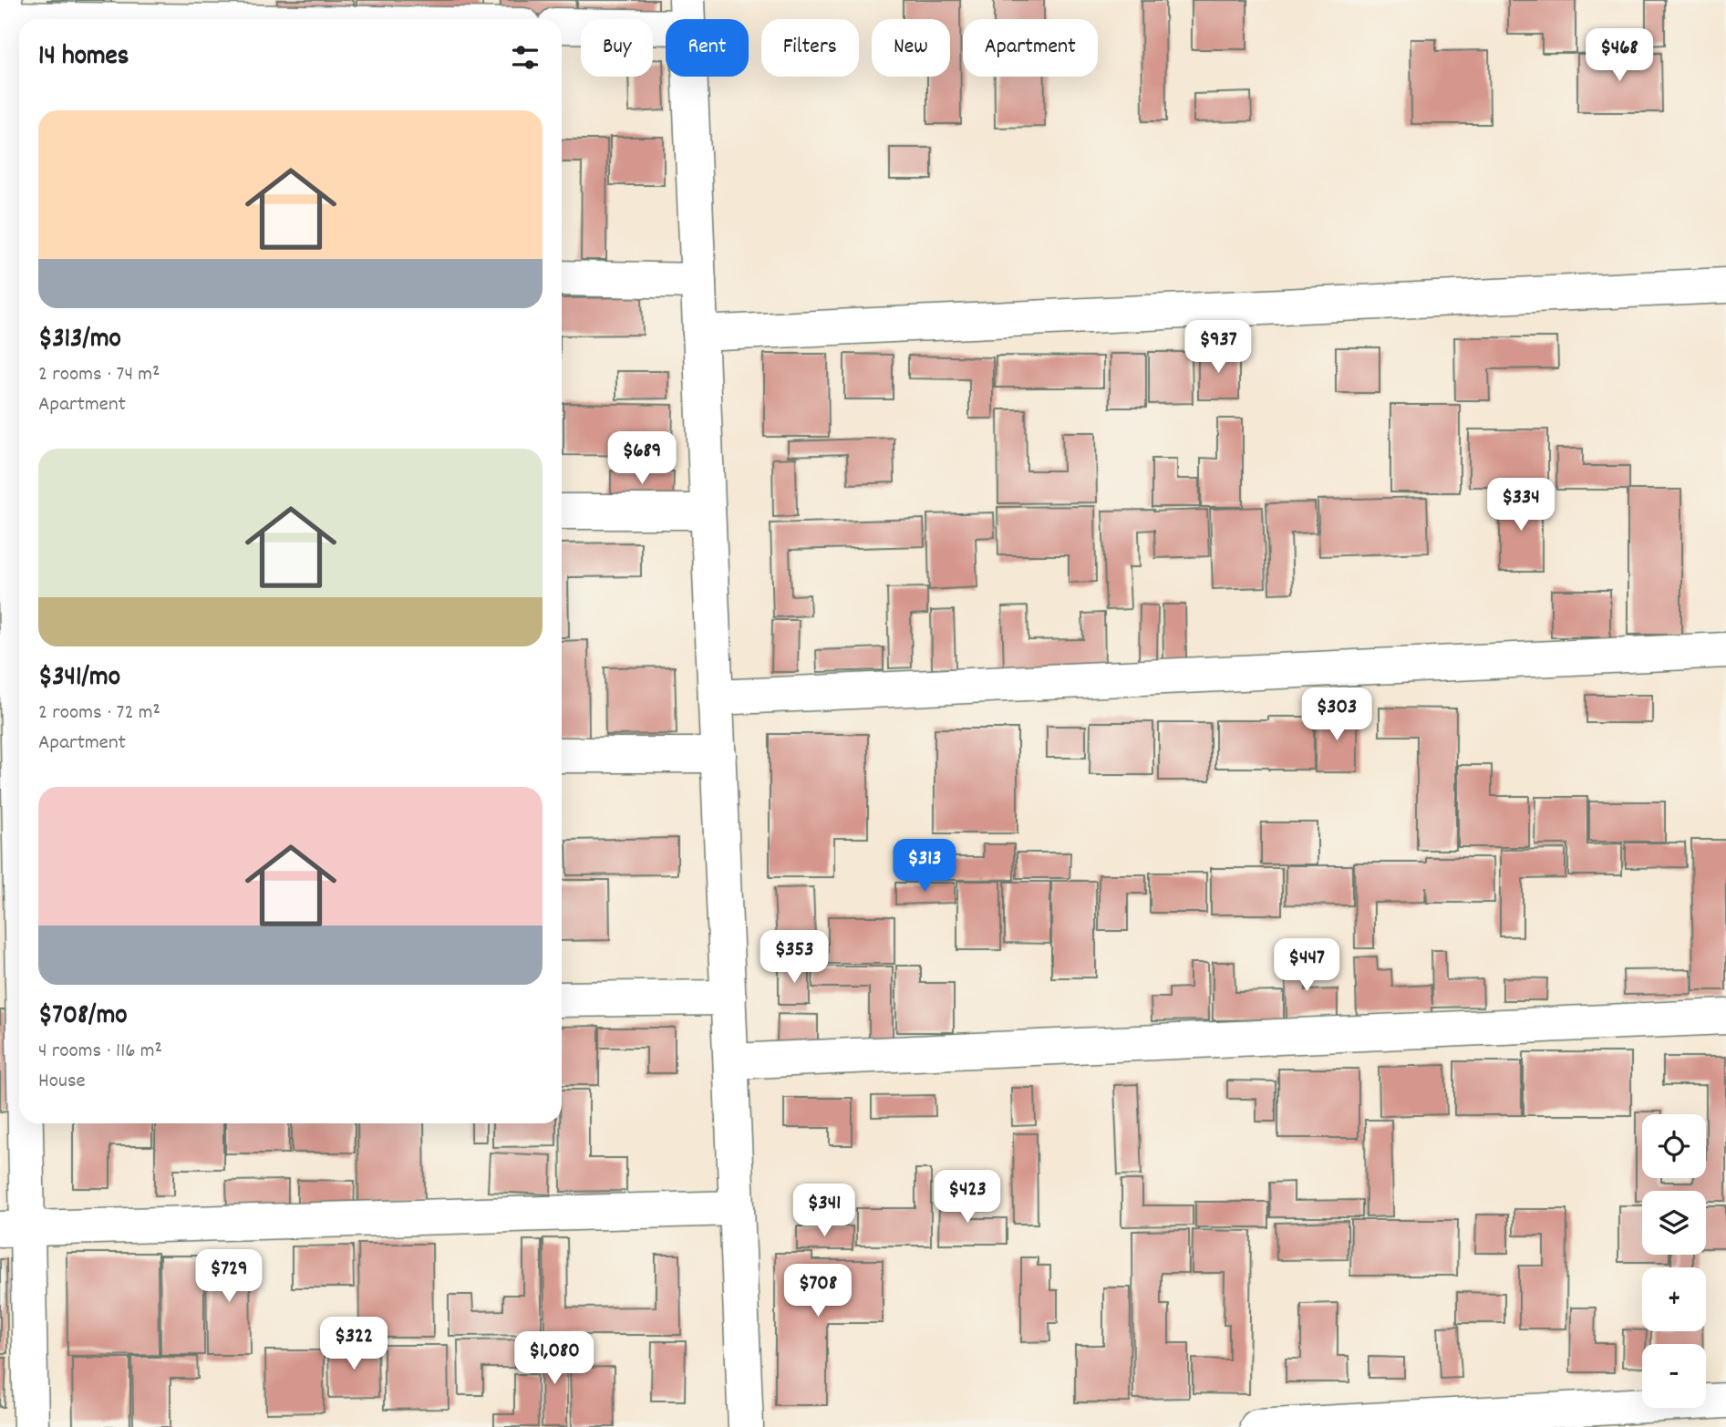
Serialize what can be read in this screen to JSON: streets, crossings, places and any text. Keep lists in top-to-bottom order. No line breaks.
{"page":{"chip":["Buy","Rent","Filters","New","Apartment"],"heading":"14 homes","price":["$468","$937","$689","$334","$303","$313","$353","$447","$423","$341","$729","$708","$322","$1,080"],"list":[{"name":"$313/mo","note":"2 rooms · 74 m² · Apartment"},{"name":"$341/mo","note":"2 rooms · 72 m² · Apartment"},{"name":"$708/mo","note":"4 rooms · 116 m² · House"}],"map_buttons":["+","−"]}}
